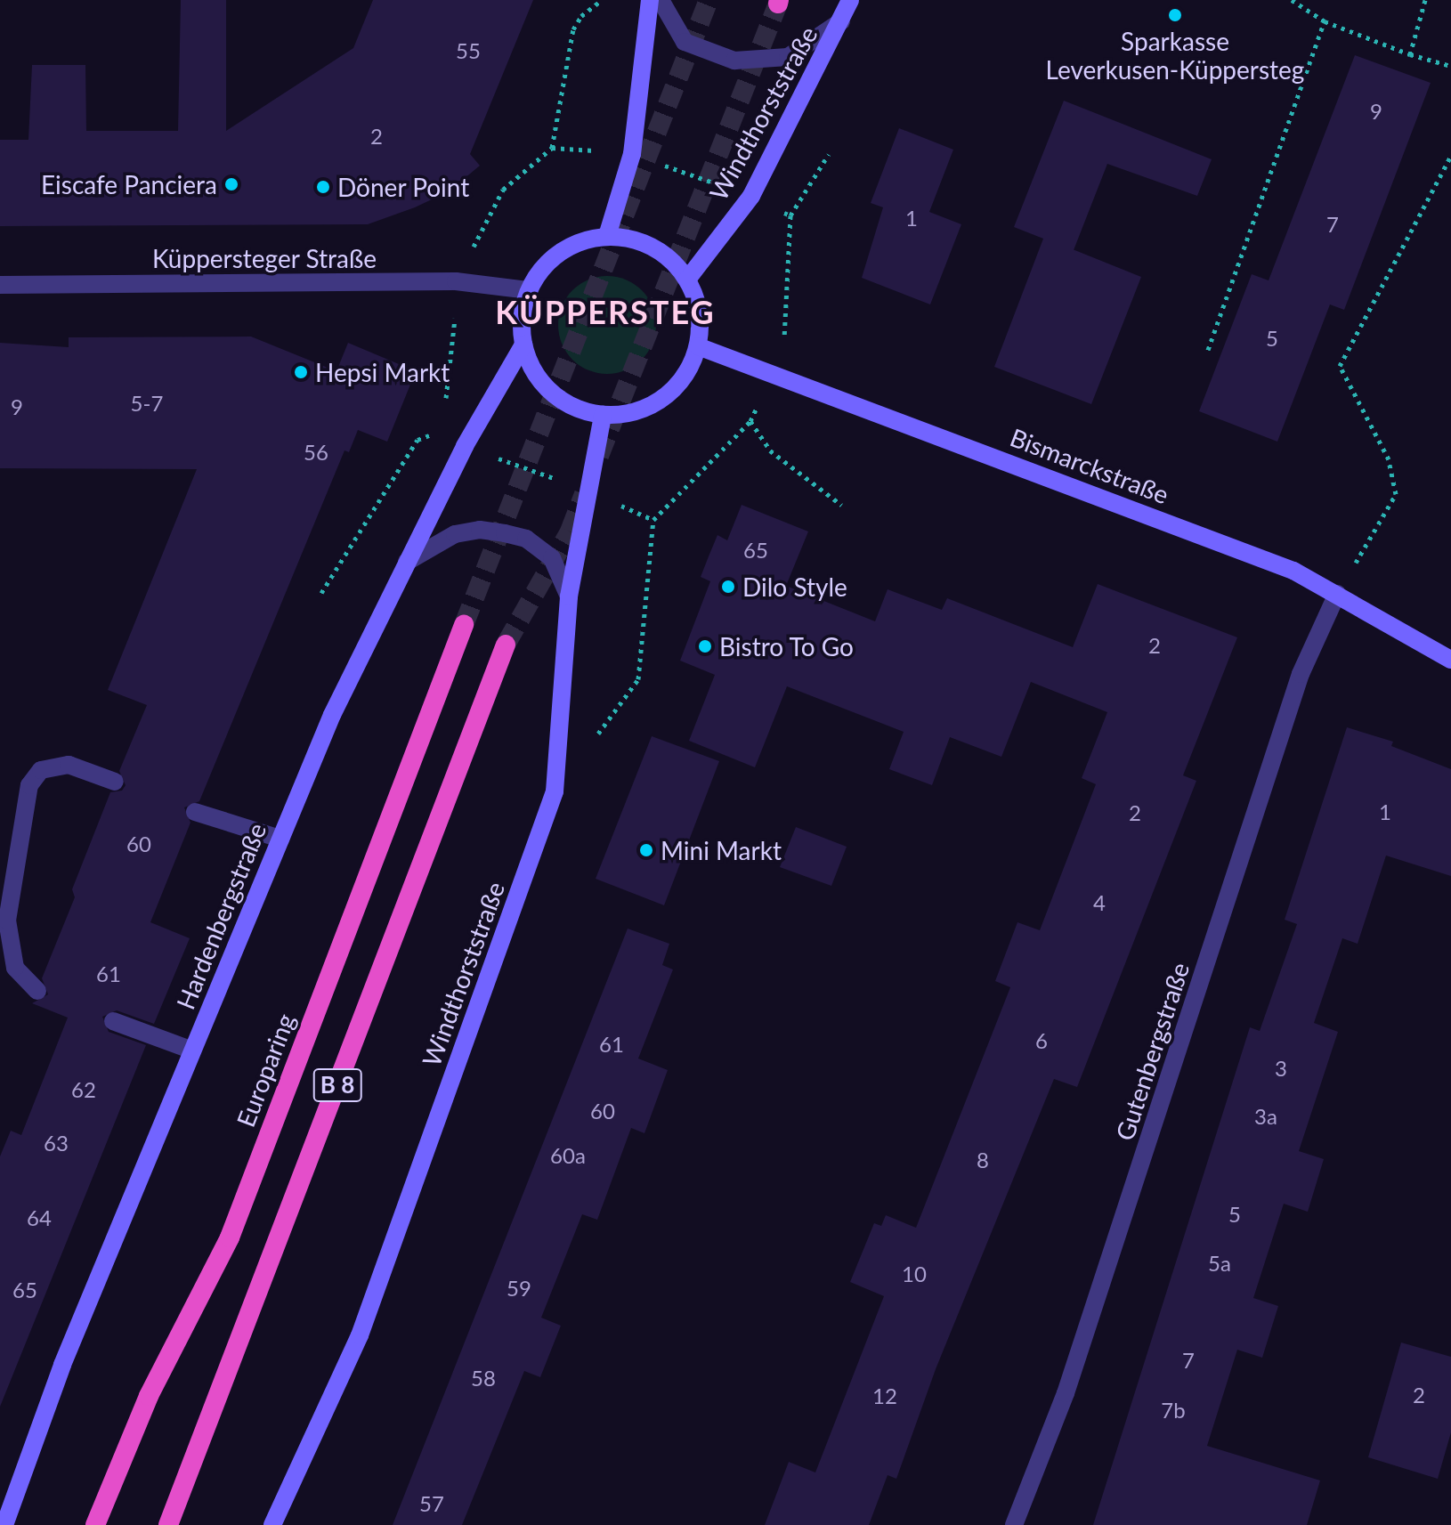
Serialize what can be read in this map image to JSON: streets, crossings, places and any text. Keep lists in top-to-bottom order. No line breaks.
{"streets":{"highway":["Europaring","B 8"],"main road":["Windthorststraße","Bismarckstraße","Hardenbergstraße"],"street":["Küppersteger Straße","Gutenbergstraße"]},"crossings":[["Windthorststraße","Küppersteger Straße"],["Windthorststraße","Bismarckstraße"],["Windthorststraße","Hardenbergstraße"],["Küppersteger Straße","Bismarckstraße"],["Küppersteger Straße","Hardenbergstraße"],["Bismarckstraße","Hardenbergstraße"],["Bismarckstraße","Gutenbergstraße"]],"districts":["KÜPPERSTEG"],"places":["Sparkasse Leverkusen-Küppersteg","Eiscafe Panciera","Döner Point","Hepsi Markt","Dilo Style","Bistro To Go","Mini Markt"],"house_numbers":["55","9","2","1","7","5","5-7","9","56","65","2","1","2","60","4","61","6","61","3","62","60","3a","63","60a","8","5","64","5a","10","59","65","7","58","2","12","7b","57"]}
